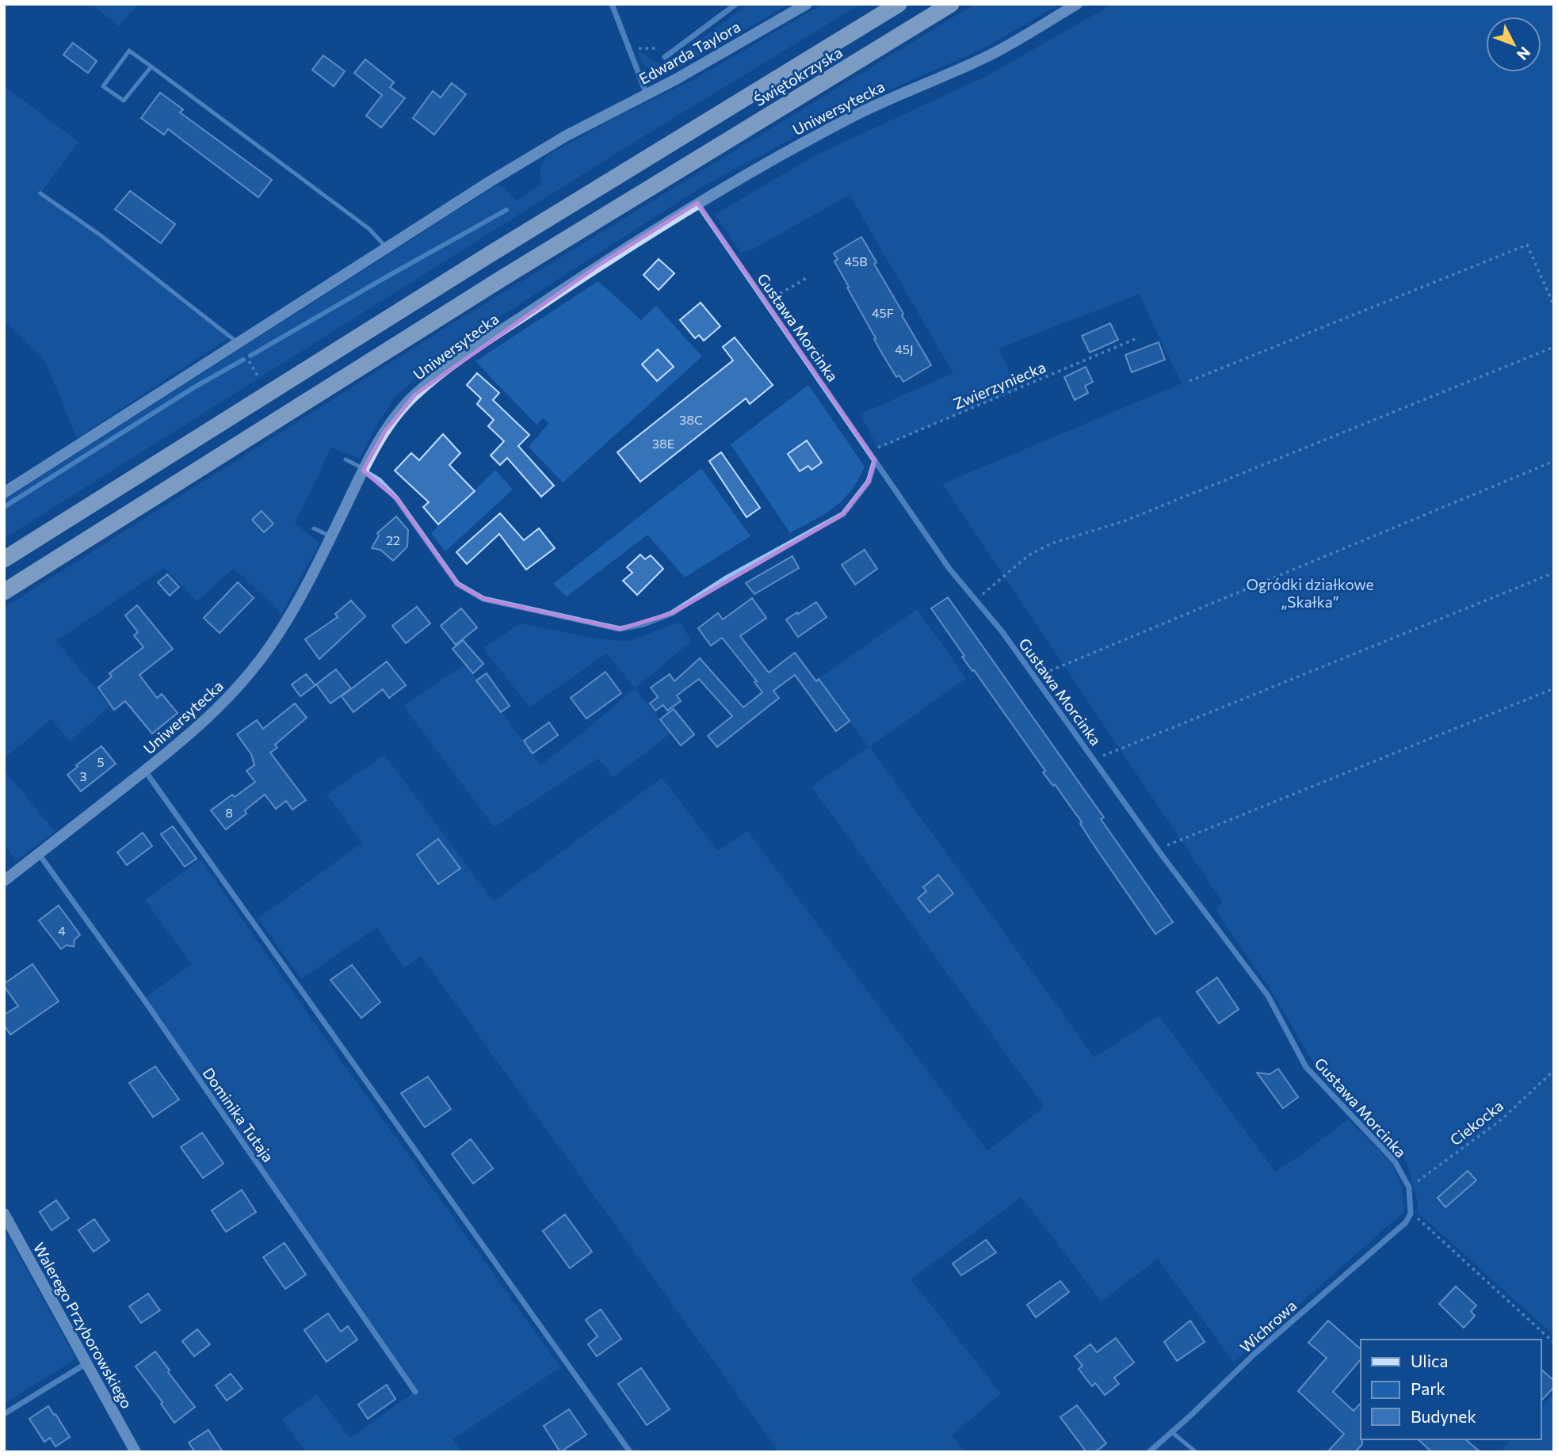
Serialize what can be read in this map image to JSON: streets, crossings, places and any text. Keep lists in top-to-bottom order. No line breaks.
{"streets":{"highway":["Świętokrzyska"],"street":["Edwarda Taylora","Uniwersytecka","Gustawa Morcinka","Dominika Tutaja","Walerego Przyborowskiego","Wichrowa"],"path":["Zwierzyniecka","Ciekocka"]},"crossings":[["Uniwersytecka","Gustawa Morcinka"],["Uniwersytecka","Dominika Tutaja"],["Gustawa Morcinka","Zwierzyniecka"],["Gustawa Morcinka","Ciekocka"]],"parks":["Ogródki działkowe „Skałka”"],"house_numbers":["45B","45F","45J","38C","38E","22","5","3","8","4"],"legend":["Ulica","Park","Budynek"],"north":"bottom right"}
